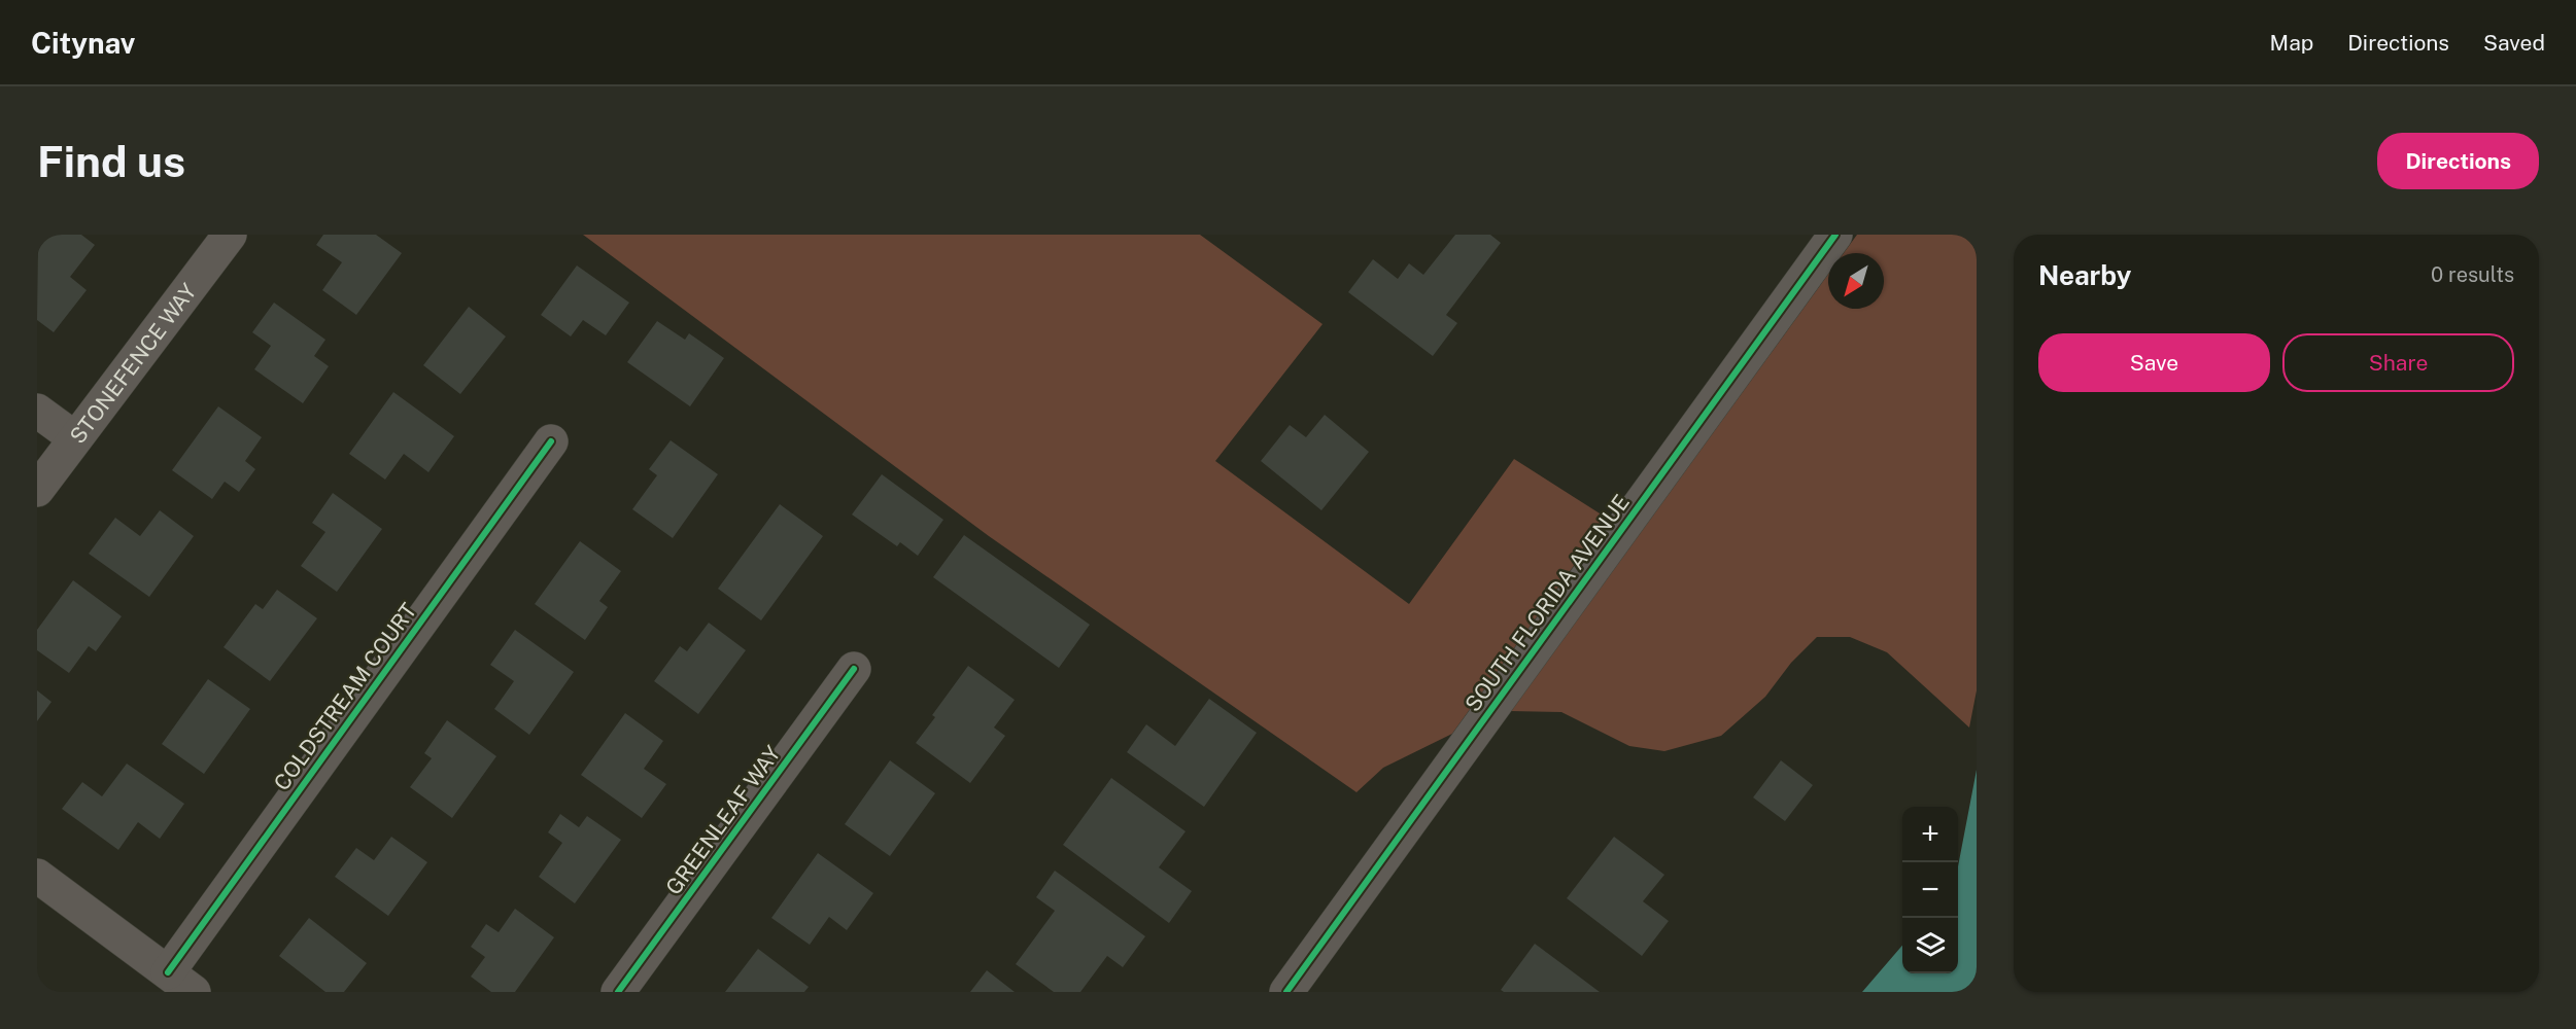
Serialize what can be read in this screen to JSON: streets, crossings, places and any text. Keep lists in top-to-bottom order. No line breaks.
{"streets":{"street":["STONEFENCE WAY","SOUTH FLORIDA AVENUE","COLDSTREAM COURT","GREENLEAF WAY"]},"north":"bottom left","page":{"header":"Citynav","nav":["Map","Directions","Saved"],"buttons":["Directions",["Save","Share"]],"title":"Find us","heading":["Nearby","0 results"],"map_buttons":["+","−"]}}
